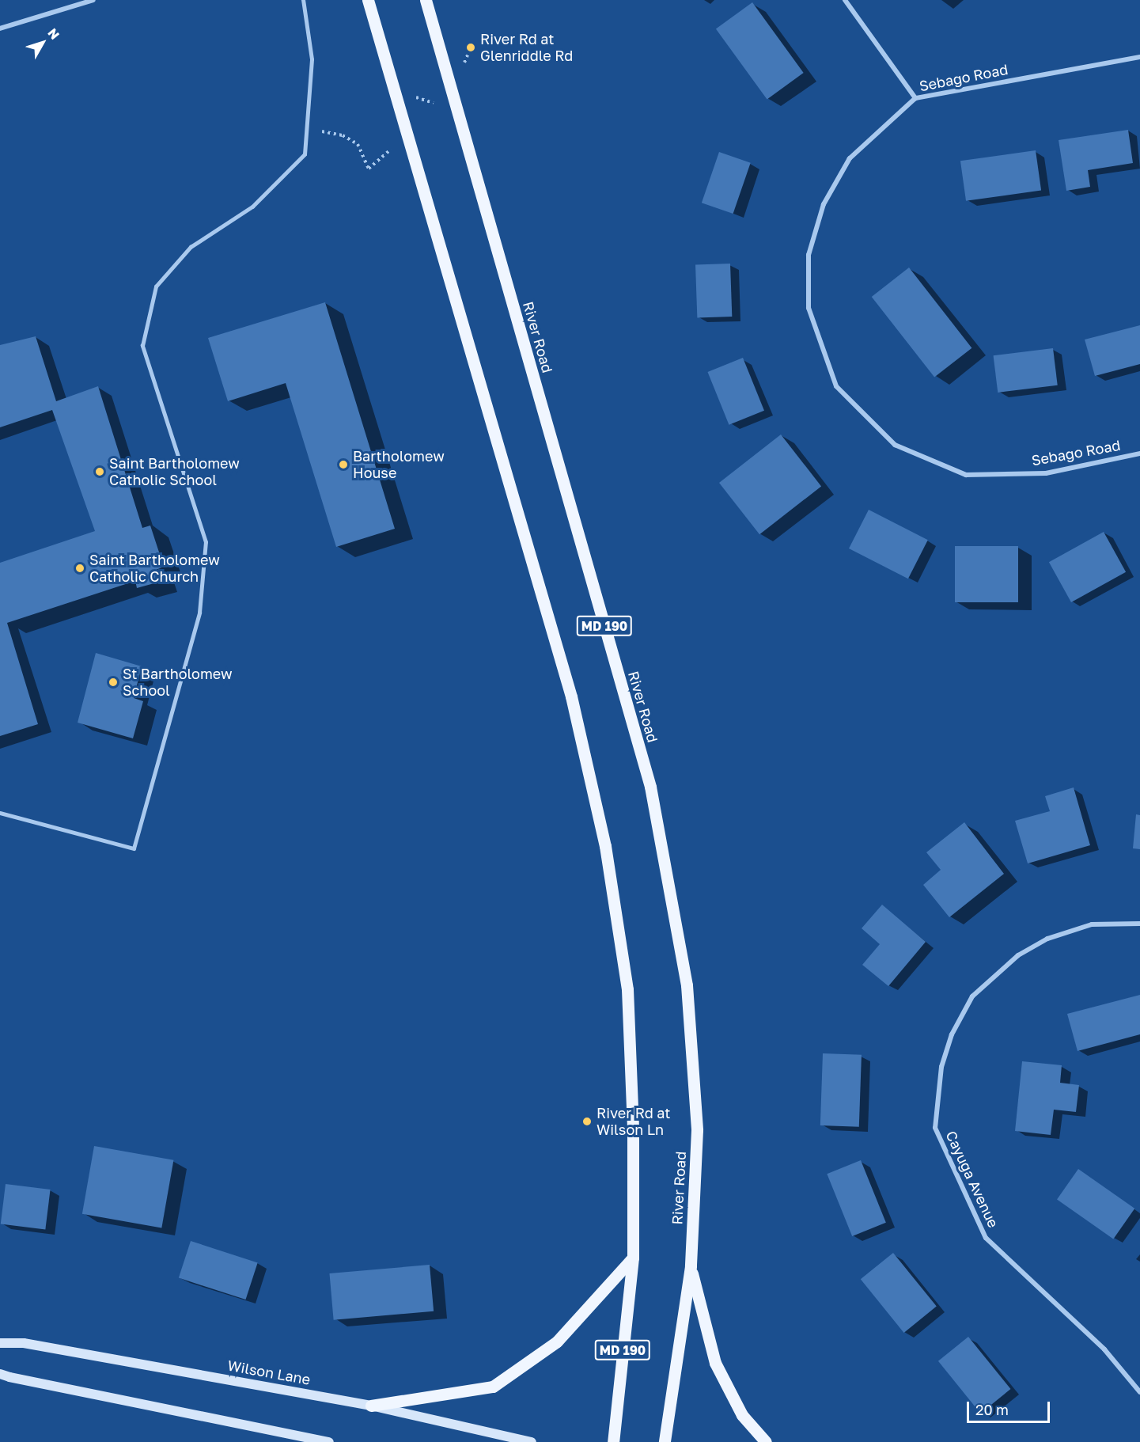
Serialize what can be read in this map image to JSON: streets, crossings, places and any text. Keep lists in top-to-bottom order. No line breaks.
{"streets":{"main road":["River Road","MD 190","Wilson Lane"],"street":["Sebago Road","Cayuga Avenue"]},"places":["River Rd at Glenriddle Rd","Bartholomew House","Saint Bartholomew Catholic School","Saint Bartholomew Catholic Church","St Bartholomew School","River Rd at Wilson Ln"],"scale_bar":"20 m","north":"top right"}
